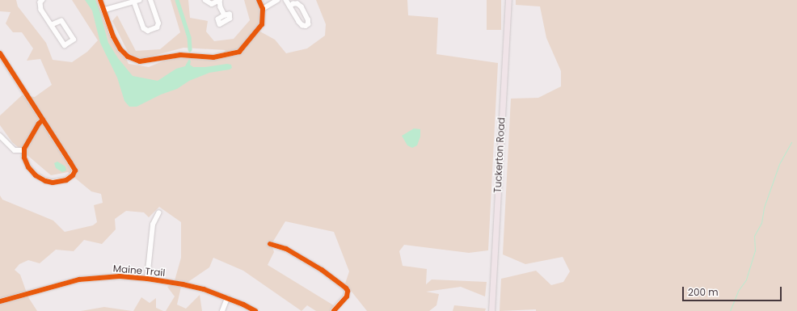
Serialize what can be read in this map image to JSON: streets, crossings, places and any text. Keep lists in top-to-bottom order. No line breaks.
{"streets":{"main road":["Tuckerton Road"],"street":["Maine Trail"]},"scale_bar":"200 m"}
